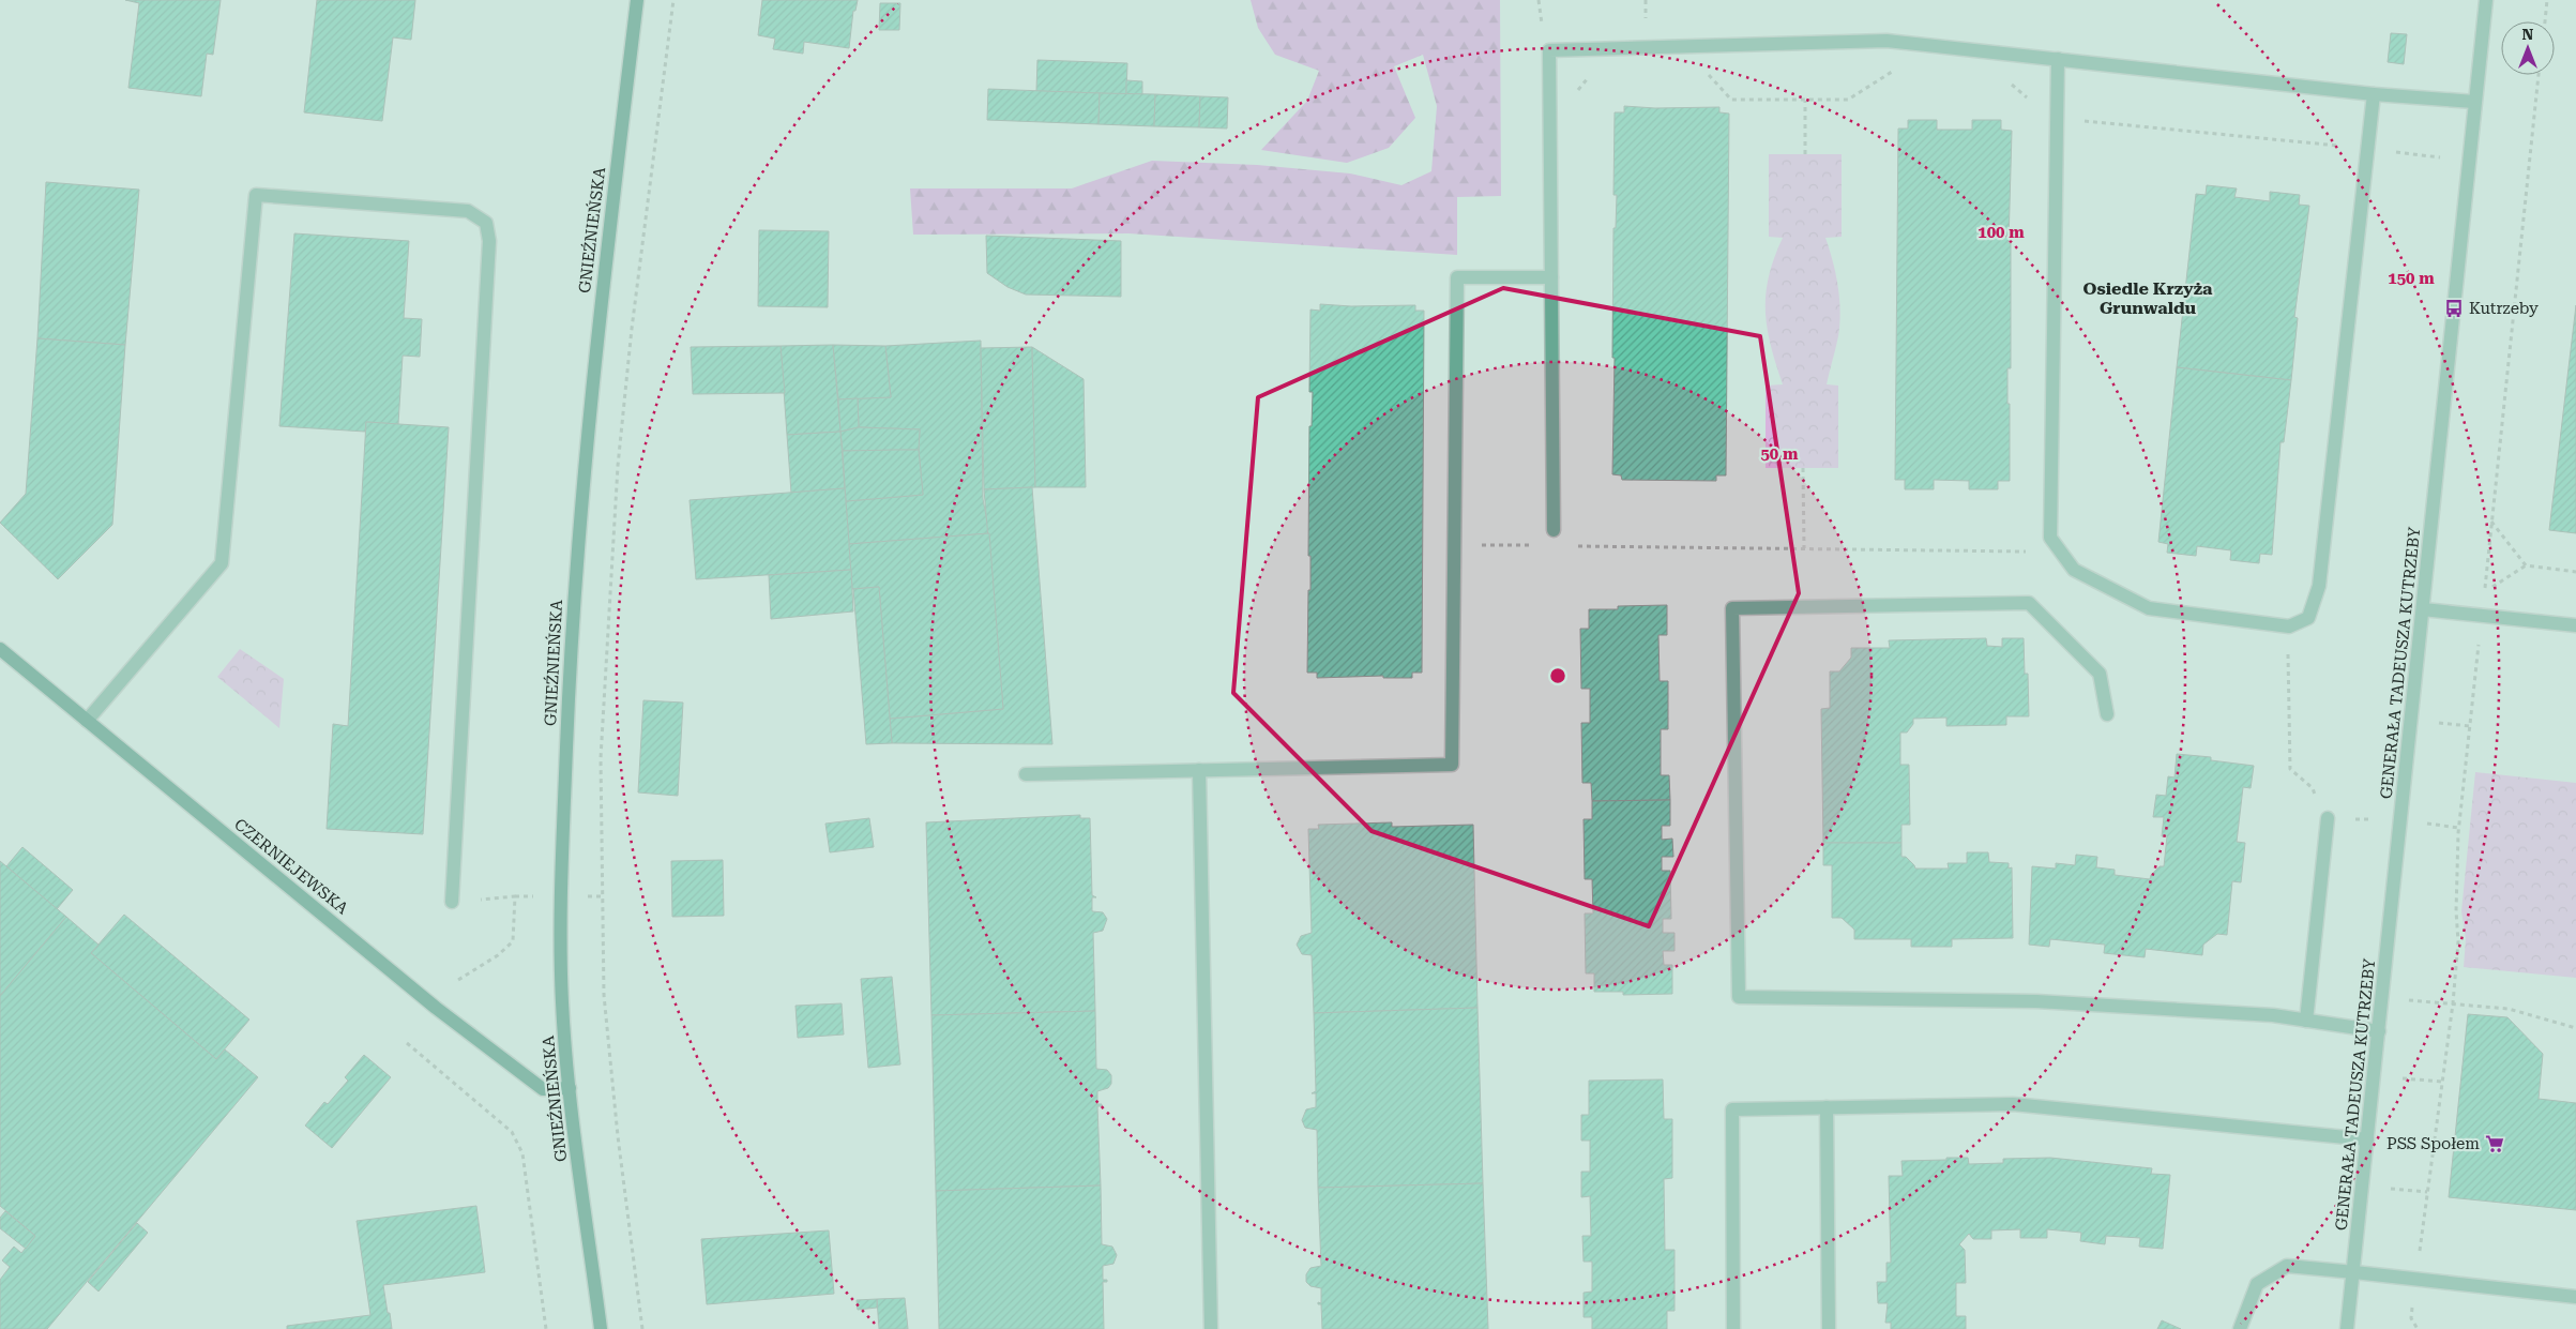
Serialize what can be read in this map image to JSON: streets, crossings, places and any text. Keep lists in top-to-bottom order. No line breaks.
{"streets":{"street":["GNIEŹNIEŃSKA","GENERAŁA TADEUSZA KUTRZEBY","CZERNIEJEWSKA"]},"crossings":[["GNIEŹNIEŃSKA","CZERNIEJEWSKA"]],"districts":["Osiedle Krzyża Grunwaldu"],"places":{"bus stop":["Kutrzeby"],"supermarket":["PSS Społem"]},"north":"top","rings":["100 m","150 m","50 m"]}
